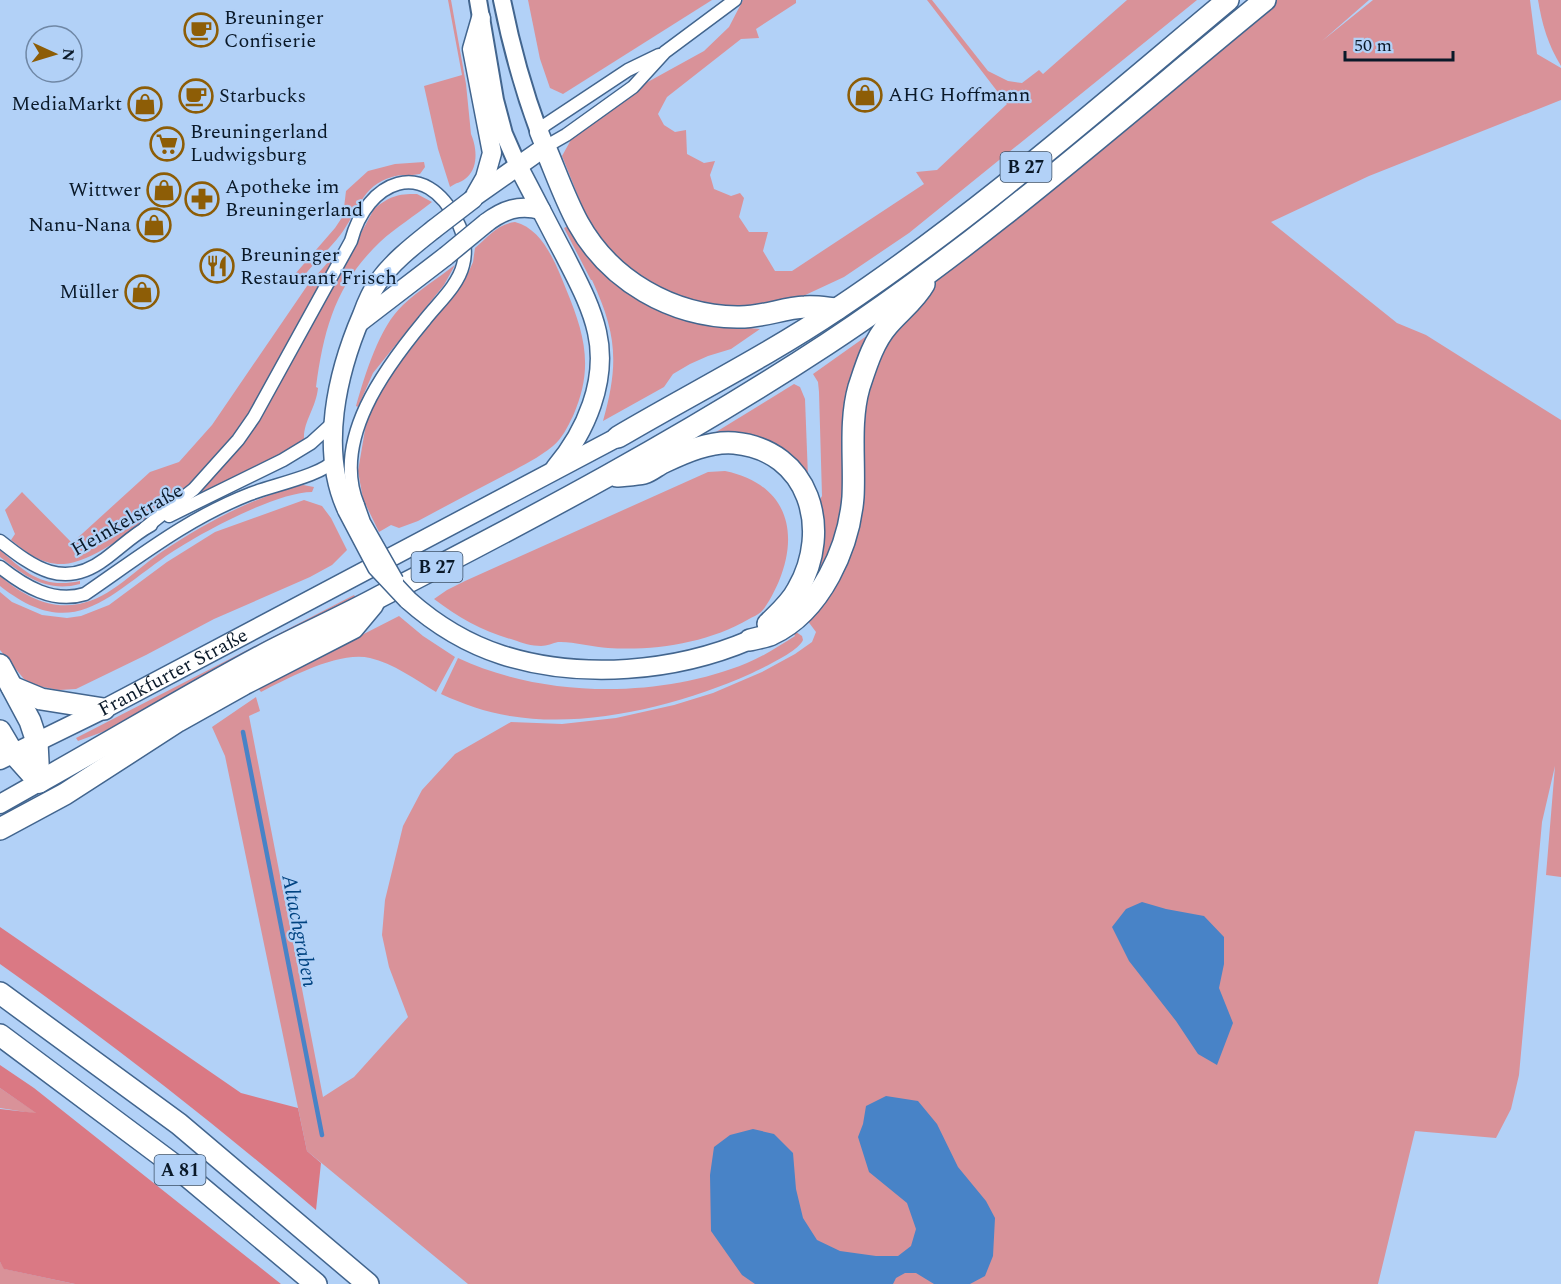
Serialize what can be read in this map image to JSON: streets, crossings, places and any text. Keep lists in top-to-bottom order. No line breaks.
{"streets":{"highway":["B 27","Frankfurter Straße","A 81"],"street":["Heinkelstraße"]},"crossings":[["B 27","Frankfurter Straße"]],"water":["Altachgraben"],"places":{"cafe":["Breuninger Confiserie","Starbucks"],"shop":["AHG Hoffmann","MediaMarkt","Wittwer","Nanu-Nana","Müller"],"supermarket":["Breuningerland Ludwigsburg"],"pharmacy":["Apotheke im Breuningerland"],"restaurant":["Breuninger Restaurant Frisch"]},"scale_bar":"50 m","north":"right"}
